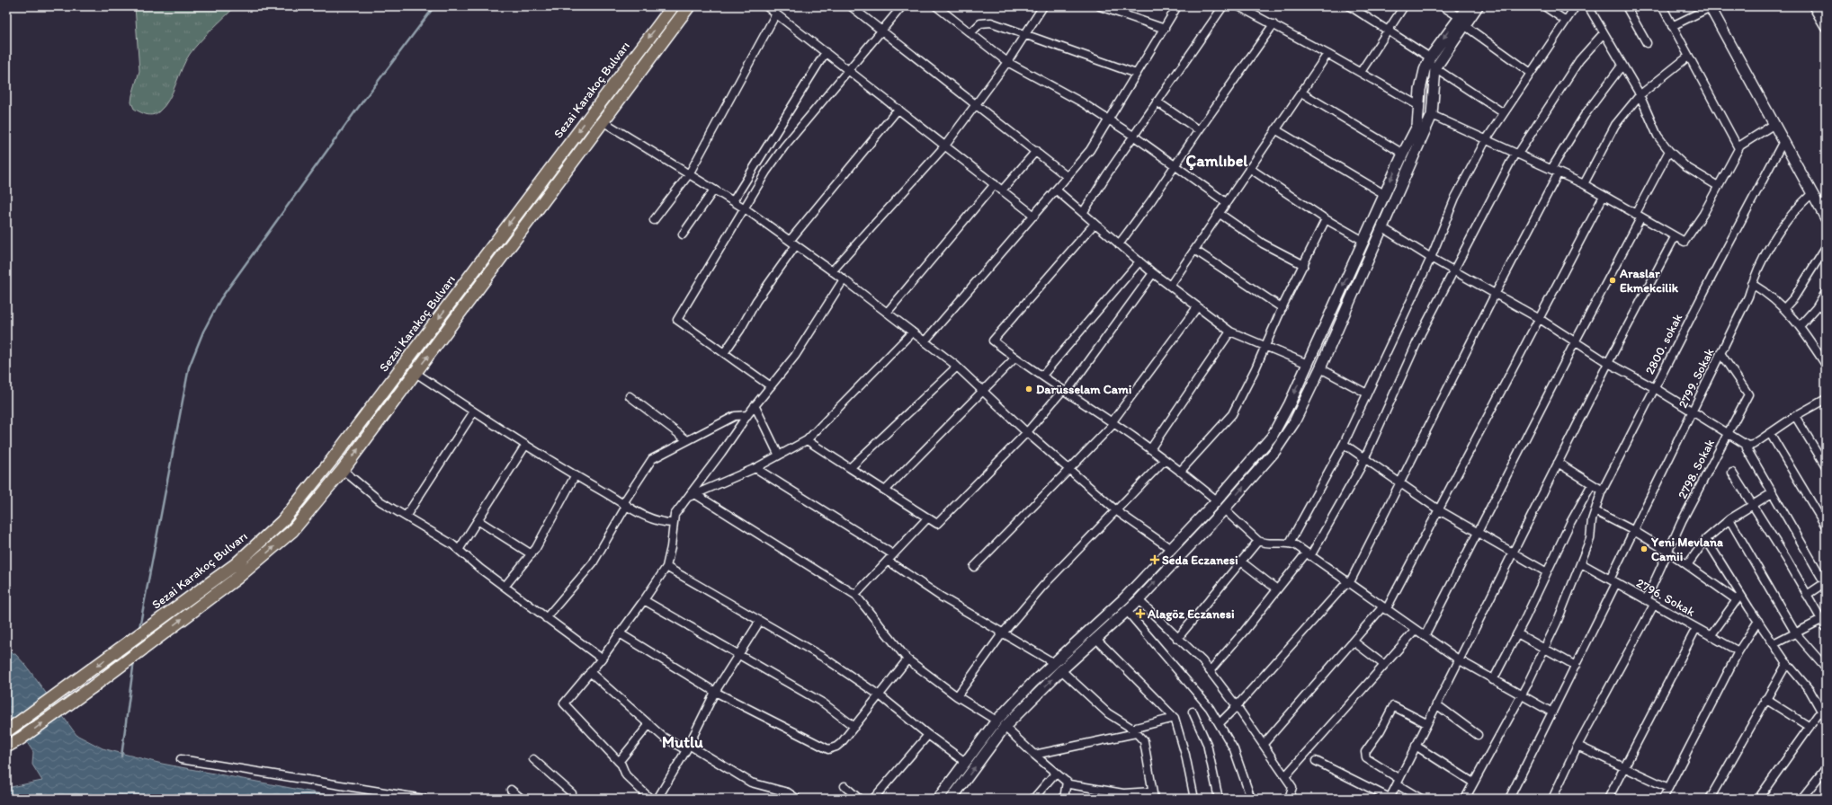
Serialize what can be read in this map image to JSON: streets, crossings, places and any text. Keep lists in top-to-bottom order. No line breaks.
{"streets":{"main road":["Sezai Karakoç Bulvarı"],"street":["2800. sokak","2799. Sokak","2798. Sokak","2796. Sokak"]},"crossings":[["2800. sokak","2796. Sokak"],["2799. Sokak","2798. Sokak"],["2799. Sokak","2796. Sokak"],["2798. Sokak","2796. Sokak"]],"districts":["Çamlıbel","Mutlu"],"places":{"other":["Araslar Ekmekcilik","Darüsselam Cami","Yeni Mevlana Camii"],"health":["Seda Eczanesi","Alagöz Eczanesi"]}}
